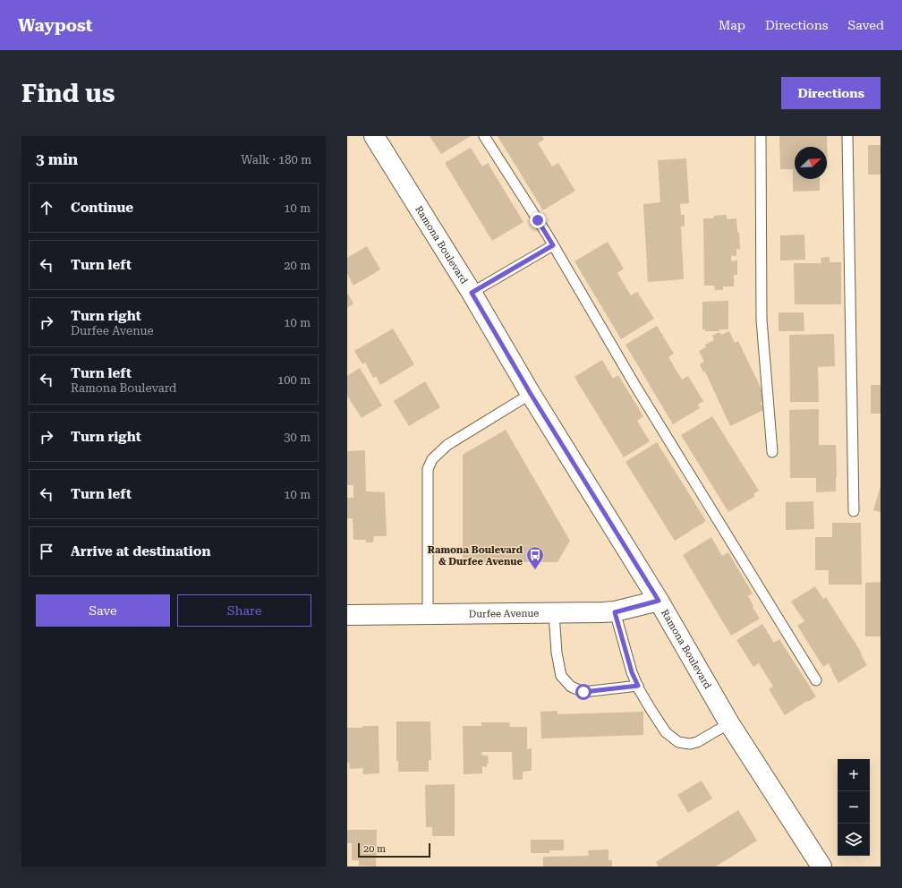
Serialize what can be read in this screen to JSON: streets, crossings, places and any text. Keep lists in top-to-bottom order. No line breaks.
{"streets":{"main road":["Ramona Boulevard","Durfee Avenue"]},"crossings":[["Ramona Boulevard","Durfee Avenue"]],"places":{"bus stop":["Ramona Boulevard & Durfee Avenue"]},"scale_bar":"20 m","north":"top right","page":{"header":"Waypost","nav":["Map","Directions","Saved"],"buttons":["Directions",["Save","Share"]],"title":"Find us","heading":["3 min","Walk · 180 m"],"list":[["Continue","10 m"],["Turn left","20 m"],["Turn right","Durfee Avenue","10 m"],["Turn left","Ramona Boulevard","100 m"],["Turn right","30 m"],["Turn left","10 m"],"Arrive at destination"],"map_buttons":["+","−"],"scale":"20 m"}}
